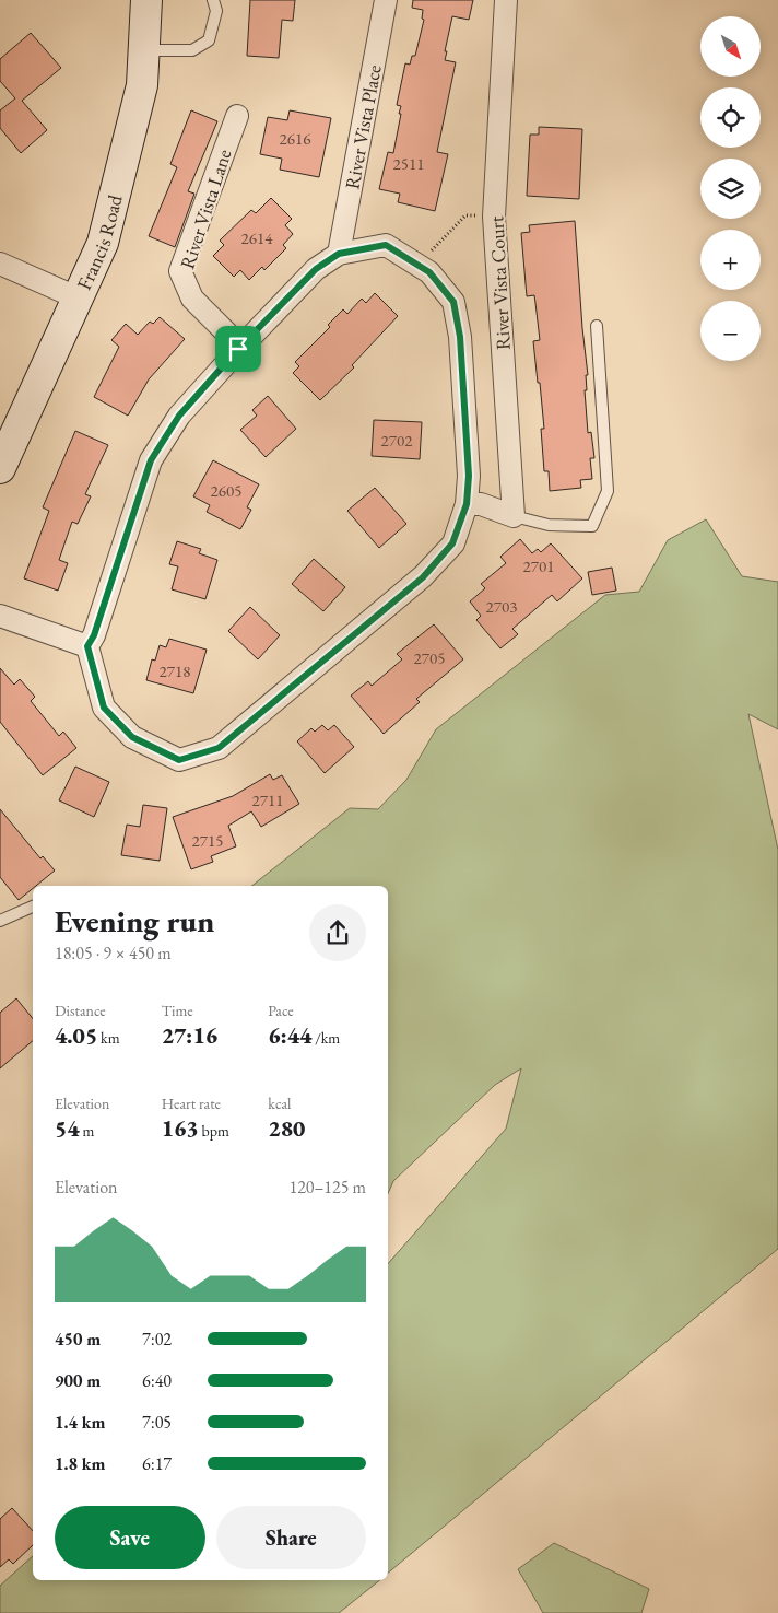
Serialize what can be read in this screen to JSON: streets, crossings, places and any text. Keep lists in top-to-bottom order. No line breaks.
{"streets":{"street":["River Vista Place","River Vista Lane","Francis Road","River Vista Court"]},"house_numbers":["2616","2511","2614","2702","2605","2701","2703","2705","2718","2711","2715"],"north":"bottom right","page":{"map_buttons":["+","−"],"heading":["Evening run","18:05 · 9 × 450 m"],"stats":[["Distance","4.05 km"],["Time","27:16"],["Pace","6:44 /km"],["Elevation","54 m"],["Heart rate","163 bpm"],["kcal","280"]],"chart":["Elevation","120–125 m"],"list":[{"name":"450 m","note":"7:02"},{"name":"900 m","note":"6:40"},{"name":"1.4 km","note":"7:05"},{"name":"1.8 km","note":"6:17"}],"buttons":["Save","Share"]}}
